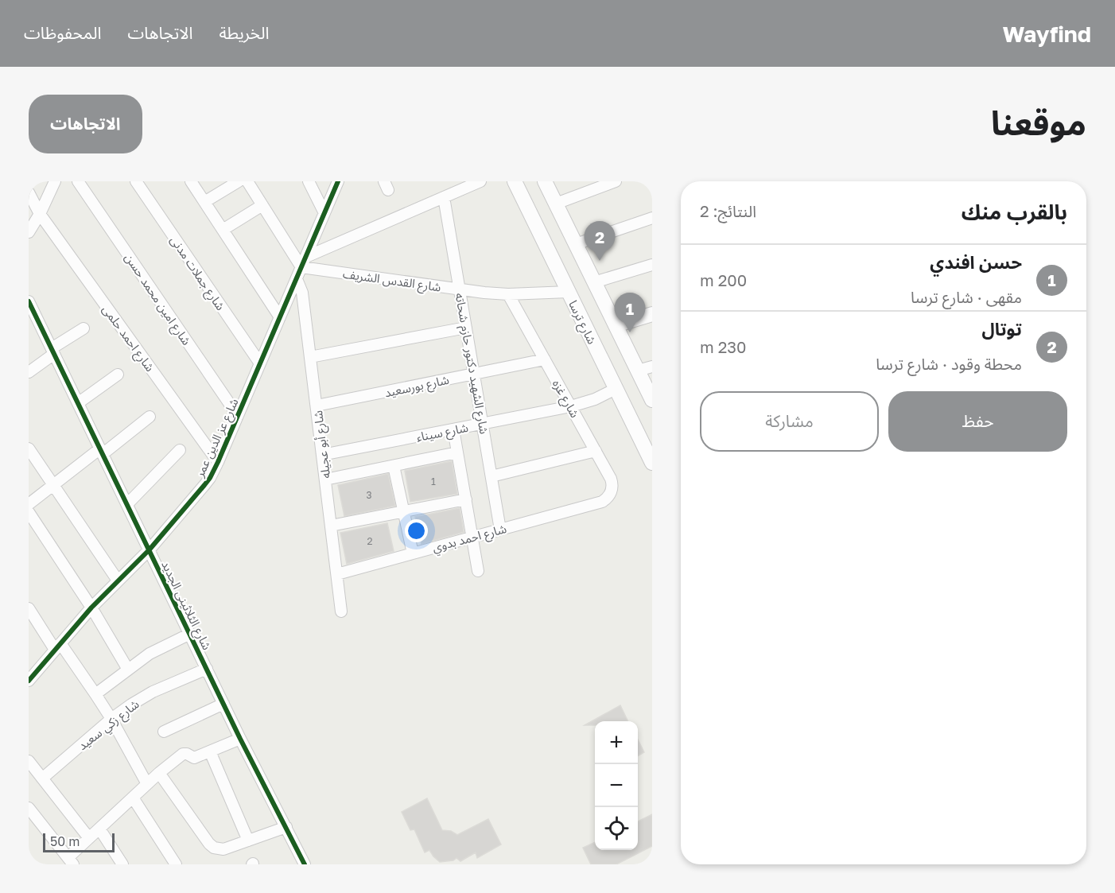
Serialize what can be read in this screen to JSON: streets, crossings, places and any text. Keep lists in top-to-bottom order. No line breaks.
{"streets":{"main road":["شارع ترسا"],"street":["شارع جملات مدنى","شارع القدس الشريف","شارع امين محمد حسن","شارع احمد حلمى","شارع الشهيد دكتور حازم شحاته","شارع بورسعيد","شارع غزه","شارع سيناء","شارع عز الدين عمر","شارع أبو عجيله","شارع احمد بدوي","شارع الثلاثينى الجديد","شارع زكي سعيد"]},"crossings":[["شارع جملات مدنى","شارع عز الدين عمر"],["شارع القدس الشريف","شارع ترسا"],["شارع القدس الشريف","شارع الشهيد دكتور حازم شحاته"],["شارع القدس الشريف","شارع غزه"],["شارع القدس الشريف","شارع عز الدين عمر"],["شارع امين محمد حسن","شارع عز الدين عمر"],["شارع ترسا","شارع سيناء"],["شارع احمد حلمى","شارع عز الدين عمر"],["شارع الشهيد دكتور حازم شحاته","شارع بورسعيد"],["شارع الشهيد دكتور حازم شحاته","شارع سيناء"],["شارع الشهيد دكتور حازم شحاته","شارع احمد بدوي"],["شارع بورسعيد","شارع غزه"],["شارع بورسعيد","شارع أبو عجيله"],["شارع غزه","شارع سيناء"],["شارع غزه","شارع احمد بدوي"],["شارع سيناء","شارع أبو عجيله"],["شارع عز الدين عمر","شارع أبو عجيله"],["شارع عز الدين عمر","شارع الثلاثينى الجديد"],["شارع أبو عجيله","شارع احمد بدوي"],["شارع الثلاثينى الجديد","شارع زكي سعيد"]],"house_numbers":["1","3","2"],"scale_bar":"50 m","page":{"header":"Wayfind","nav":["الخريطة","الاتجاهات","المحفوظات"],"title":"موقعنا","buttons":["الاتجاهات",["حفظ","مشاركة"]],"heading":["بالقرب منك","النتائج: 2"],"pins":["2","1"],"list":[{"mark":"1","name":"حسن افندي","note":"مقهى · شارع ترسا","value":"200 m"},{"mark":"2","name":"توتال","note":"محطة وقود · شارع ترسا","value":"230 m"}],"map_buttons":["+","−"],"scale":"50 m"}}
